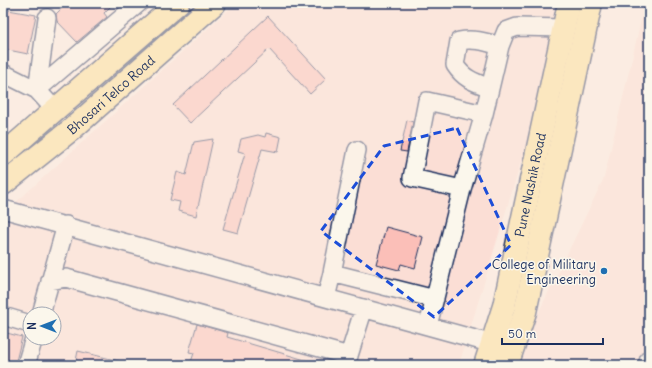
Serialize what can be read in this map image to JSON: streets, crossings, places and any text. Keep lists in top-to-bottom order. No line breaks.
{"streets":{"main road":["Bhosari Telco Road","Pune Nashik Road"]},"places":["College of Military Engineering"],"scale_bar":"50 m","north":"left"}
